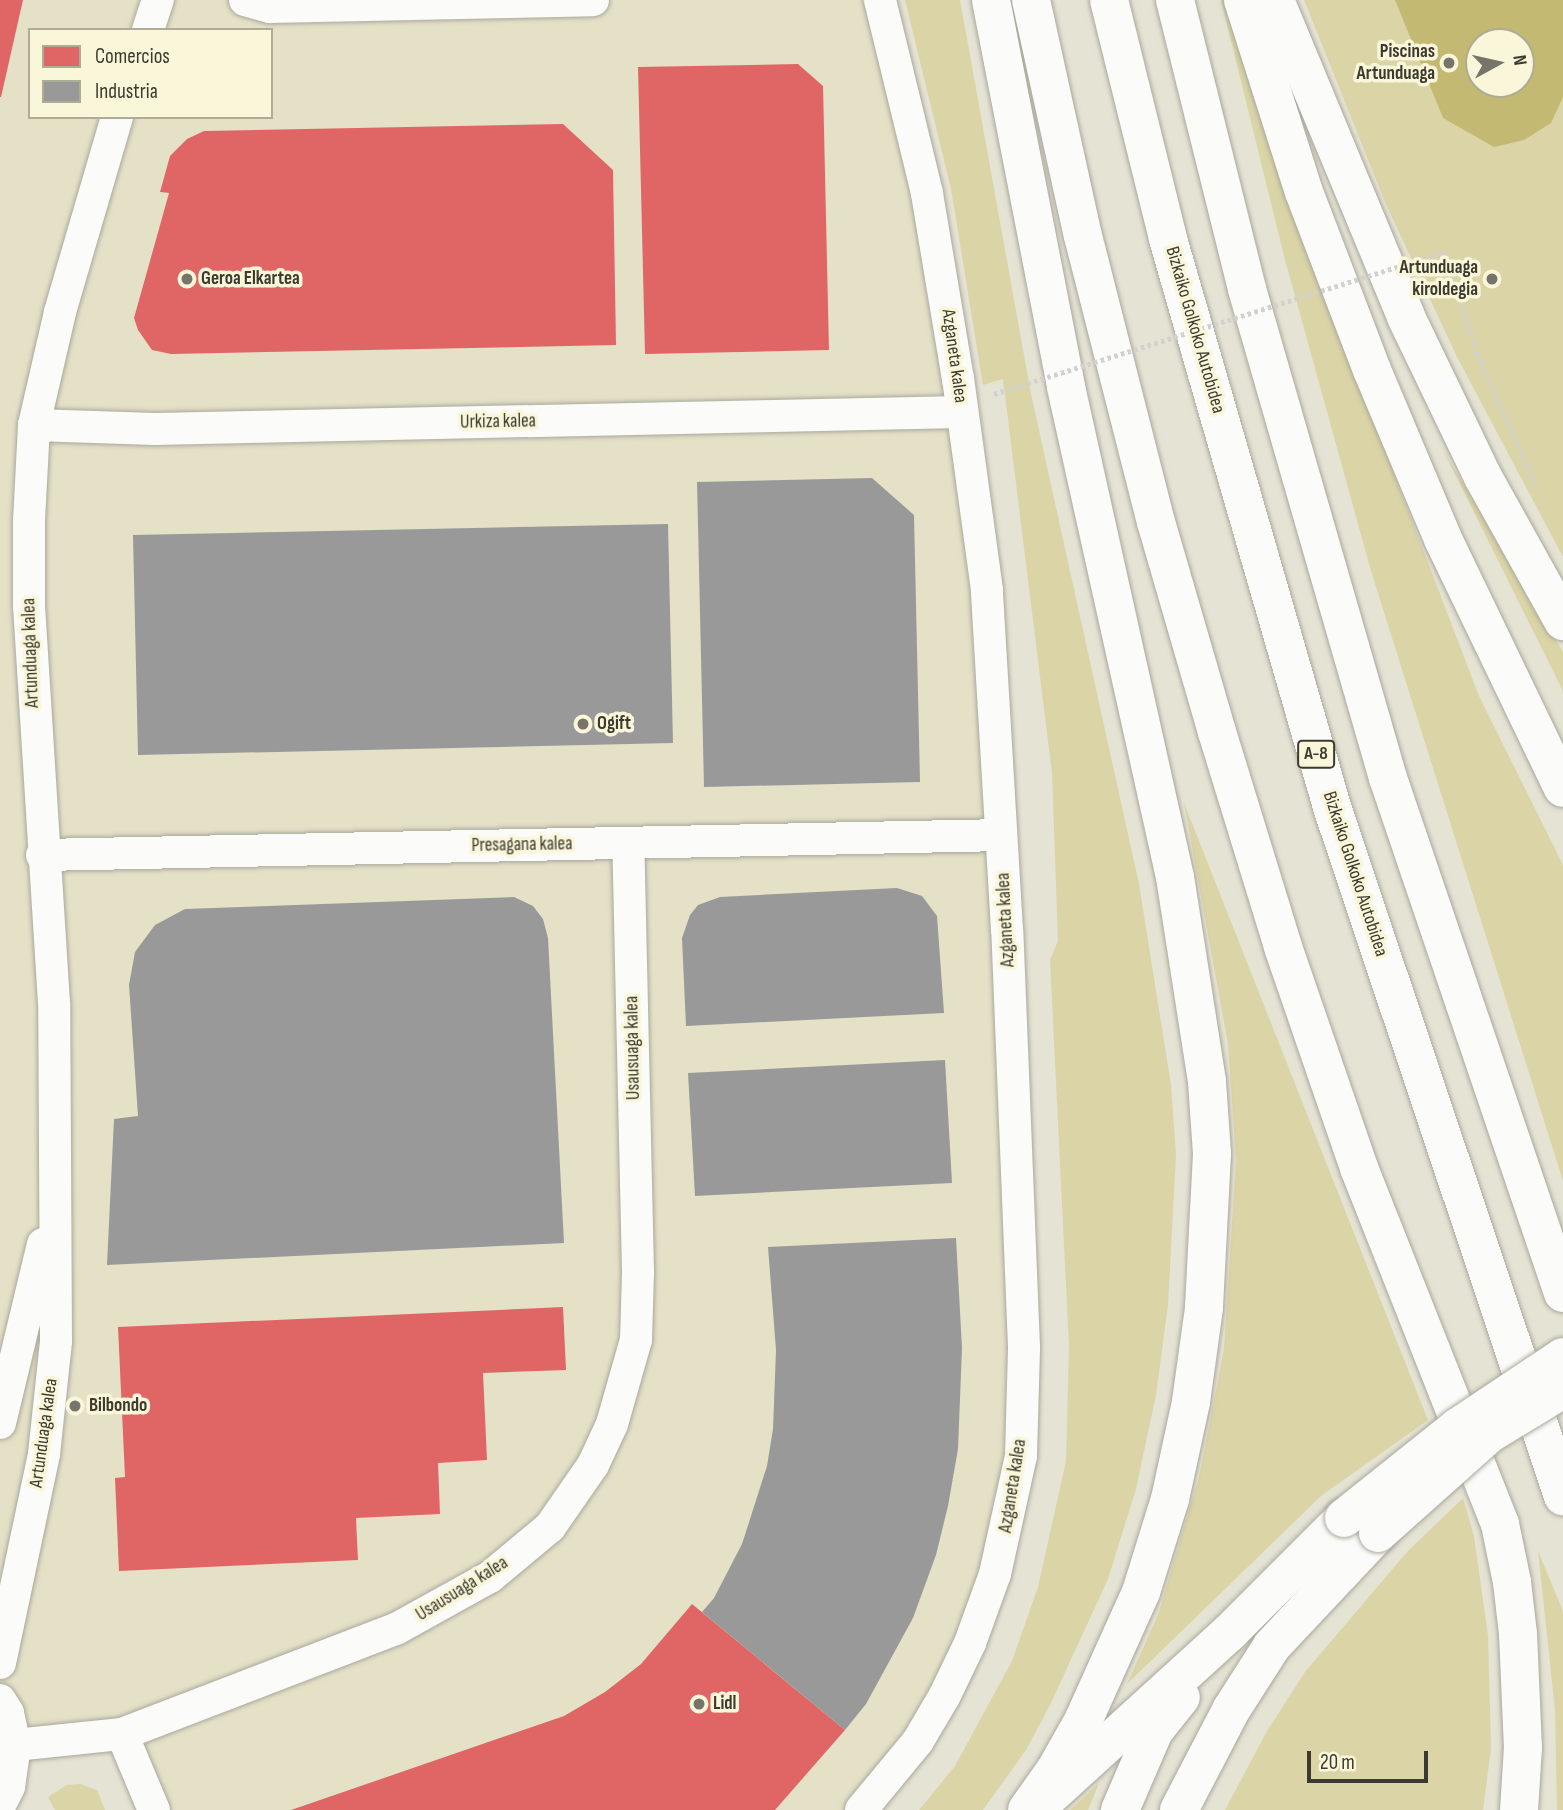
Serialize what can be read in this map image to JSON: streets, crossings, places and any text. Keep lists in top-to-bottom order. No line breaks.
{"streets":{"main road":["Bizkaiko Golkoko Autobidea","A-8"],"street":["Azganeta kalea","Urkiza kalea","Artunduaga kalea","Presagana kalea","Usausuaga kalea"]},"crossings":[["Azganeta kalea","Urkiza kalea"],["Azganeta kalea","Presagana kalea"],["Urkiza kalea","Artunduaga kalea"],["Artunduaga kalea","Presagana kalea"],["Presagana kalea","Usausuaga kalea"]],"places":["Piscinas Artunduaga","Geroa Elkartea","Artunduaga kiroldegia","Ogift","Bilbondo","Lidl"],"legend":["Comercios","Industria"],"scale_bar":"20 m","north":"right"}
